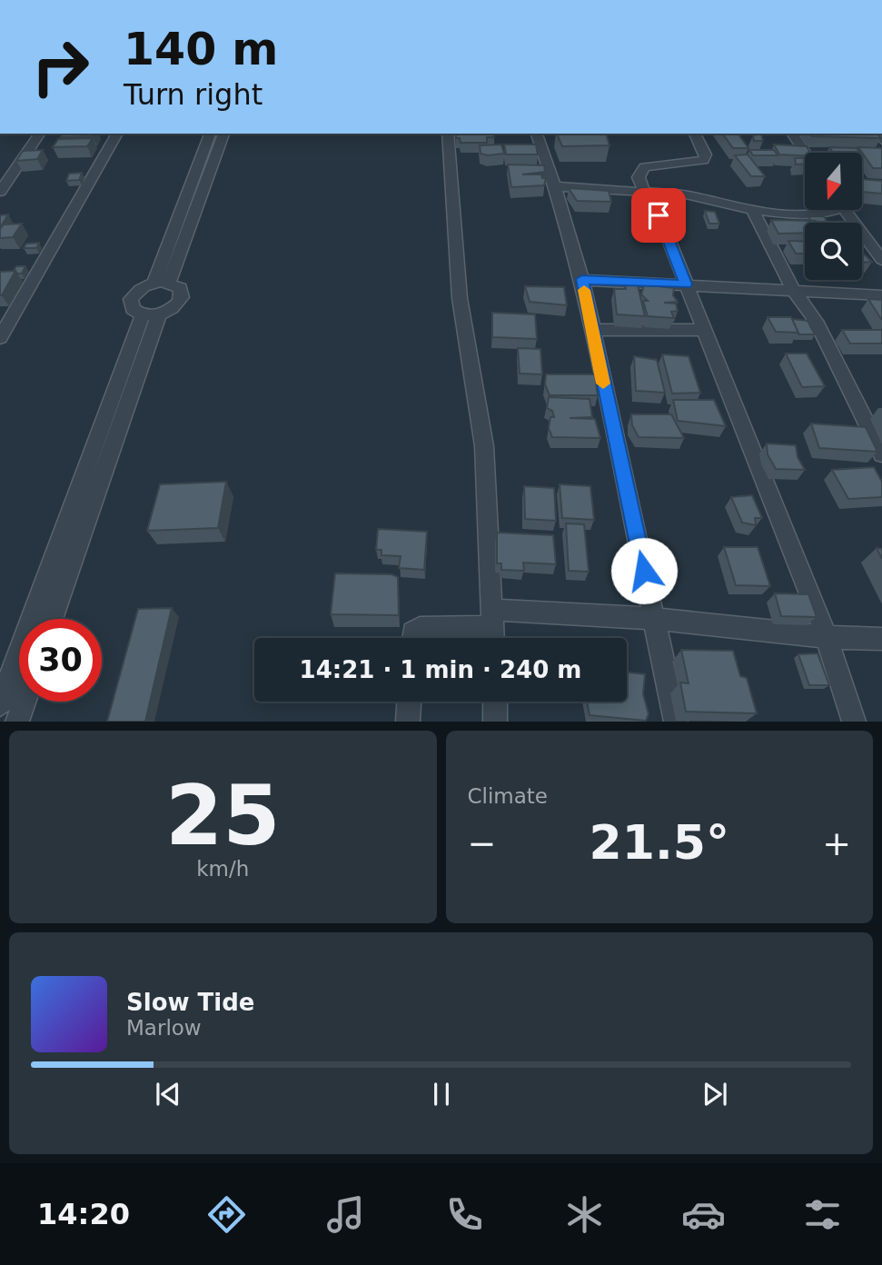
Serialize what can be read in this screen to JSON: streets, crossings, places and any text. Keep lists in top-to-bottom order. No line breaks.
{"north":"bottom","page":{"turn":["140 m","Turn right"],"limit":"30","trip":"14:21 · 1 min · 240 m","tile":[["25","km/h"],"Climate"],"heat":["−","21.5°","+"],"song":["Slow Tide","Marlow"],"tabs":"14:20"}}
